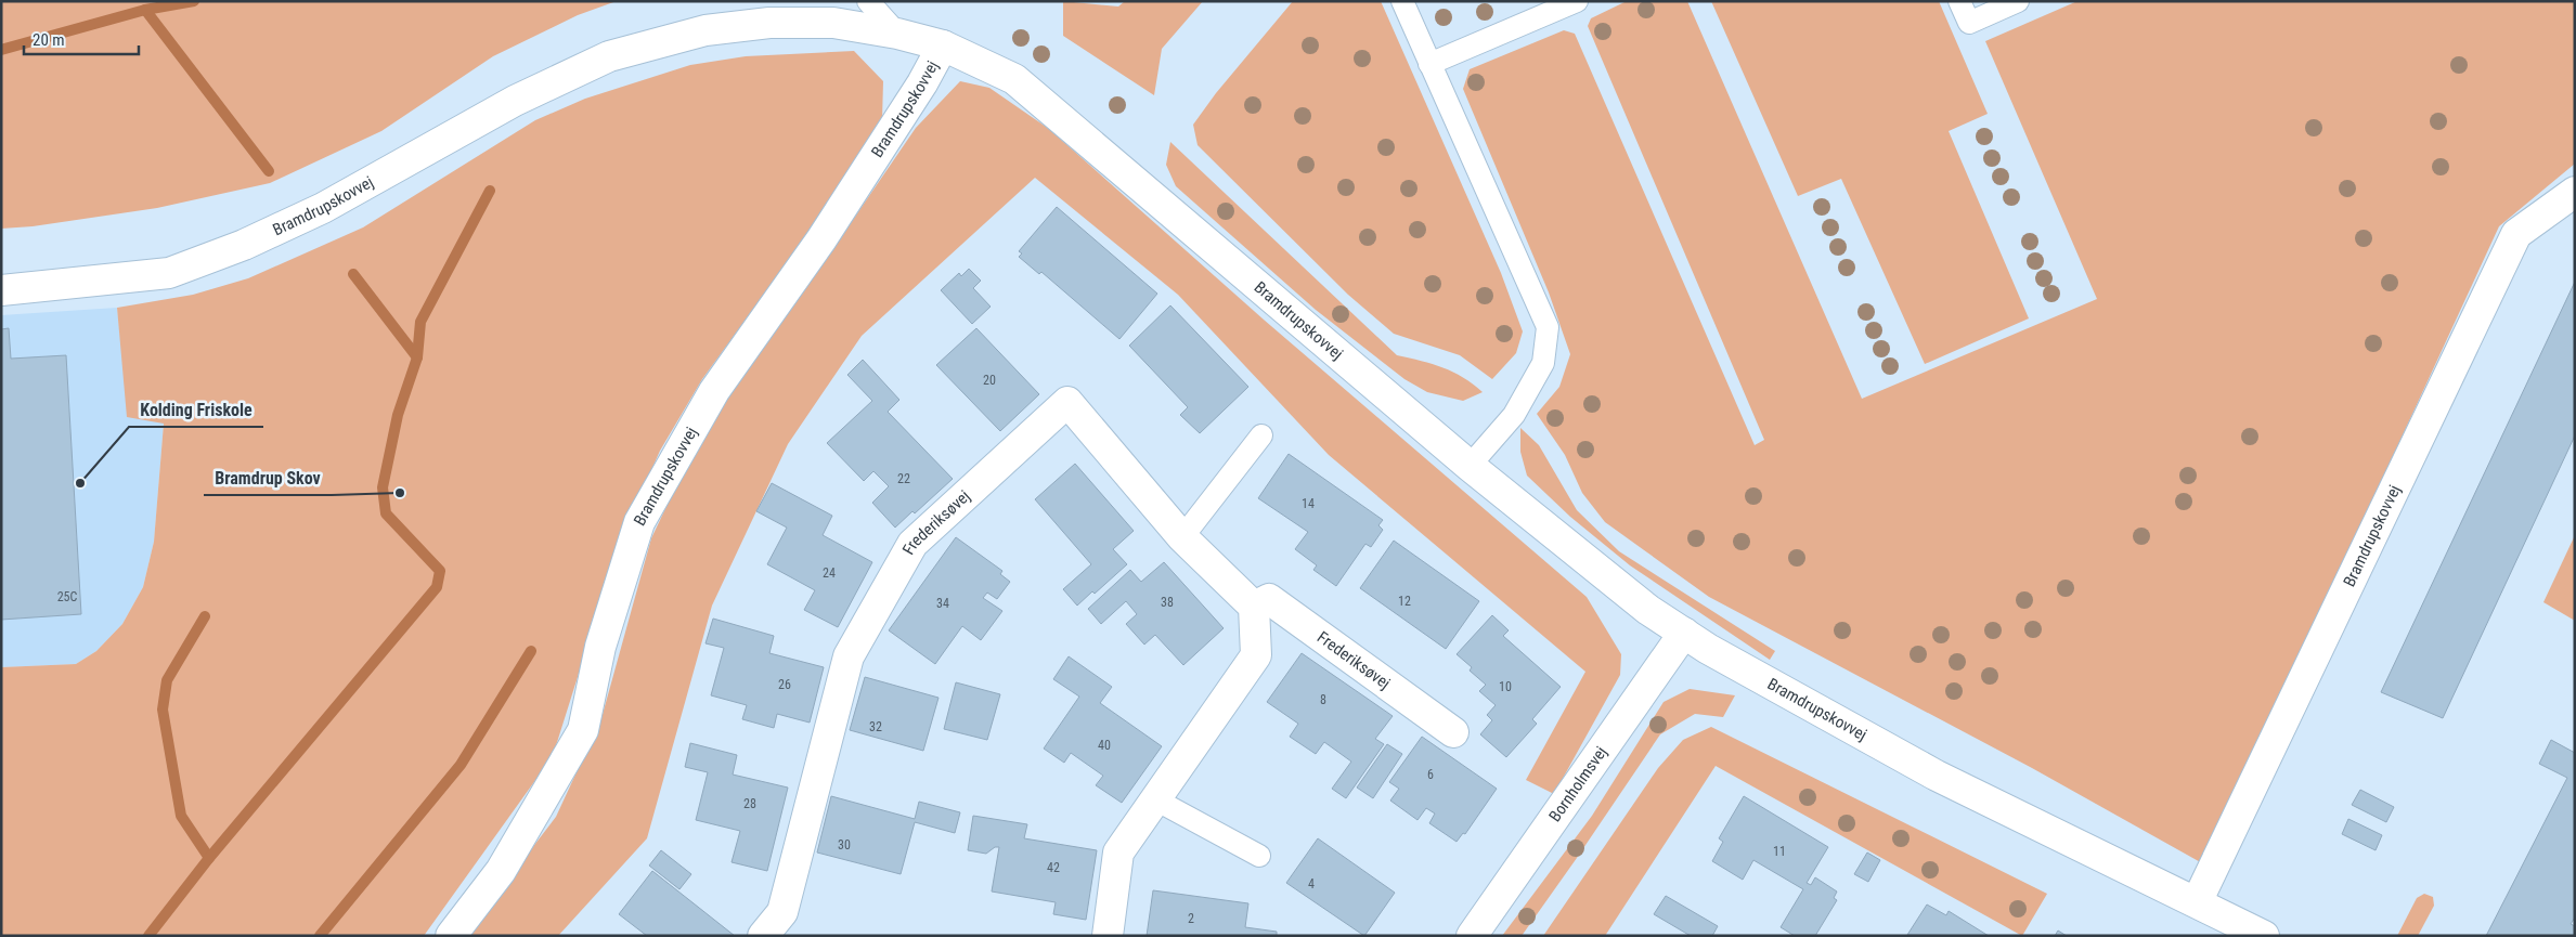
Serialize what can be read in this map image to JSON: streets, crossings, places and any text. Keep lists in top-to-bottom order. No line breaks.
{"streets":{"street":["Bramdrupskovvej","Frederiksøvej","Bornholmsvej"]},"crossings":[["Bramdrupskovvej","Bornholmsvej"]],"places":["Kolding Friskole","Bramdrup Skov"],"house_numbers":["20","22","14","24","25C","12","38","34","26","10","8","32","40","6","28","30","11","42","4","2"],"scale_bar":"20 m"}
